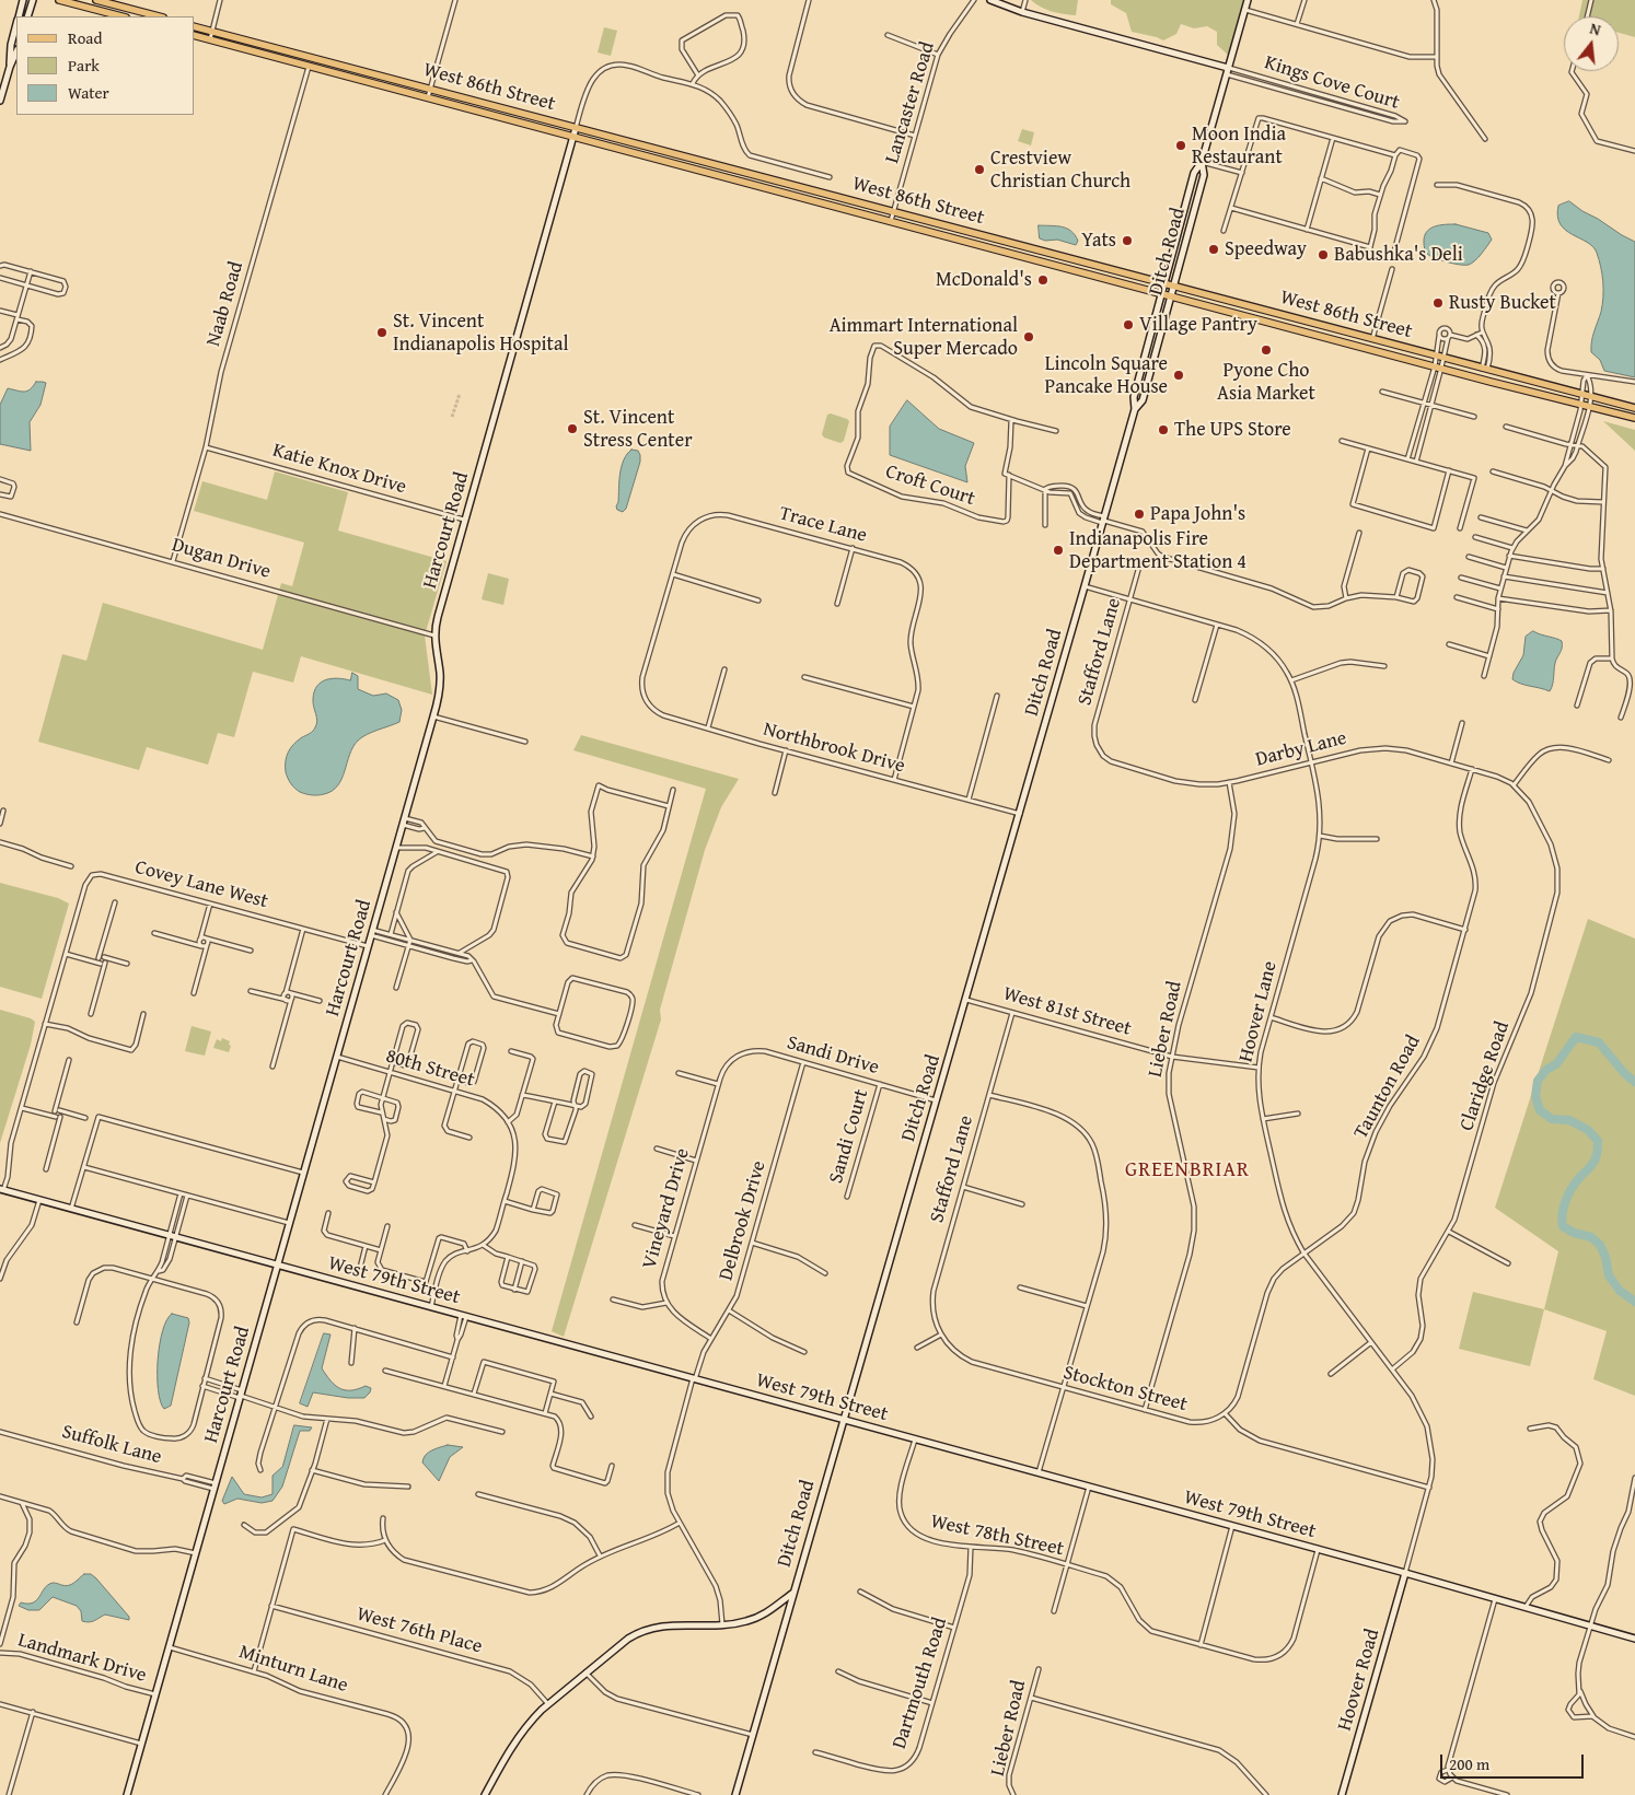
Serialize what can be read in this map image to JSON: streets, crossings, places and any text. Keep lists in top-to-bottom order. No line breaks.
{"streets":{"main road":["West 86th Street","Ditch Road","Harcourt Road","West 79th Street","Hoover Road"],"street":["Kings Cove Court","Lancaster Road","Naab Road","Katie Knox Drive","Croft Court","Trace Lane","Dugan Drive","Stafford Lane","Northbrook Drive","Darby Lane","Covey Lane West","West 81st Street","Hoover Lane","Lieber Road","Sandi Drive","80th Street","Claridge Road","Taunton Road","Sandi Court","Vineyard Drive","Delbrook Drive","Stockton Street","Suffolk Lane","West 78th Street","West 76th Place","Landmark Drive","Minturn Lane","Dartmouth Road"]},"crossings":[["Kings Cove Court","Ditch Road"],["West 86th Street","Lancaster Road"],["West 86th Street","Ditch Road"],["West 86th Street","Naab Road"],["West 86th Street","Harcourt Road"],["Ditch Road","Northbrook Drive"],["Ditch Road","West 81st Street"],["Ditch Road","Hoover Lane"],["Ditch Road","Sandi Drive"],["Ditch Road","West 79th Street"],["Naab Road","Katie Knox Drive"],["Naab Road","Dugan Drive"],["Katie Knox Drive","Harcourt Road"],["Trace Lane","Northbrook Drive"],["Harcourt Road","Dugan Drive"],["Harcourt Road","Covey Lane West"],["Harcourt Road","80th Street"],["Harcourt Road","West 79th Street"],["Harcourt Road","Suffolk Lane"],["Harcourt Road","Landmark Drive"],["Harcourt Road","Minturn Lane"],["Stafford Lane","Darby Lane"],["Stafford Lane","West 81st Street"],["Stafford Lane","Hoover Lane"],["Stafford Lane","Stockton Street"],["Darby Lane","Hoover Lane"],["Darby Lane","Lieber Road"],["Darby Lane","Claridge Road"],["Darby Lane","Taunton Road"],["West 81st Street","Hoover Lane"],["West 81st Street","Lieber Road"],["Hoover Lane","Claridge Road"],["Hoover Lane","Taunton Road"],["Hoover Lane","West 79th Street"],["Hoover Lane","Hoover Road"],["Lieber Road","Stockton Street"],["Sandi Drive","Sandi Court"],["Sandi Drive","Vineyard Drive"],["Sandi Drive","Delbrook Drive"],["Taunton Road","Stockton Street"],["Delbrook Drive","West 79th Street"],["West 79th Street","West 78th Street"],["West 79th Street","Hoover Road"],["West 78th Street","Dartmouth Road"]],"districts":["GREENBRIAR"],"places":["Moon India Restaurant","Crestview Christian Church","Yats","Speedway","Babushka's Deli","McDonald's","Rusty Bucket","Village Pantry","St. Vincent Indianapolis Hospital","Aimmart International Super Mercado","Pyone Cho Asia Market","Lincoln Square Pancake House","St. Vincent Stress Center","The UPS Store","Papa John's","Indianapolis Fire Department Station 4"],"legend":["Road","Park","Water"],"scale_bar":"200 m","north":"top"}
